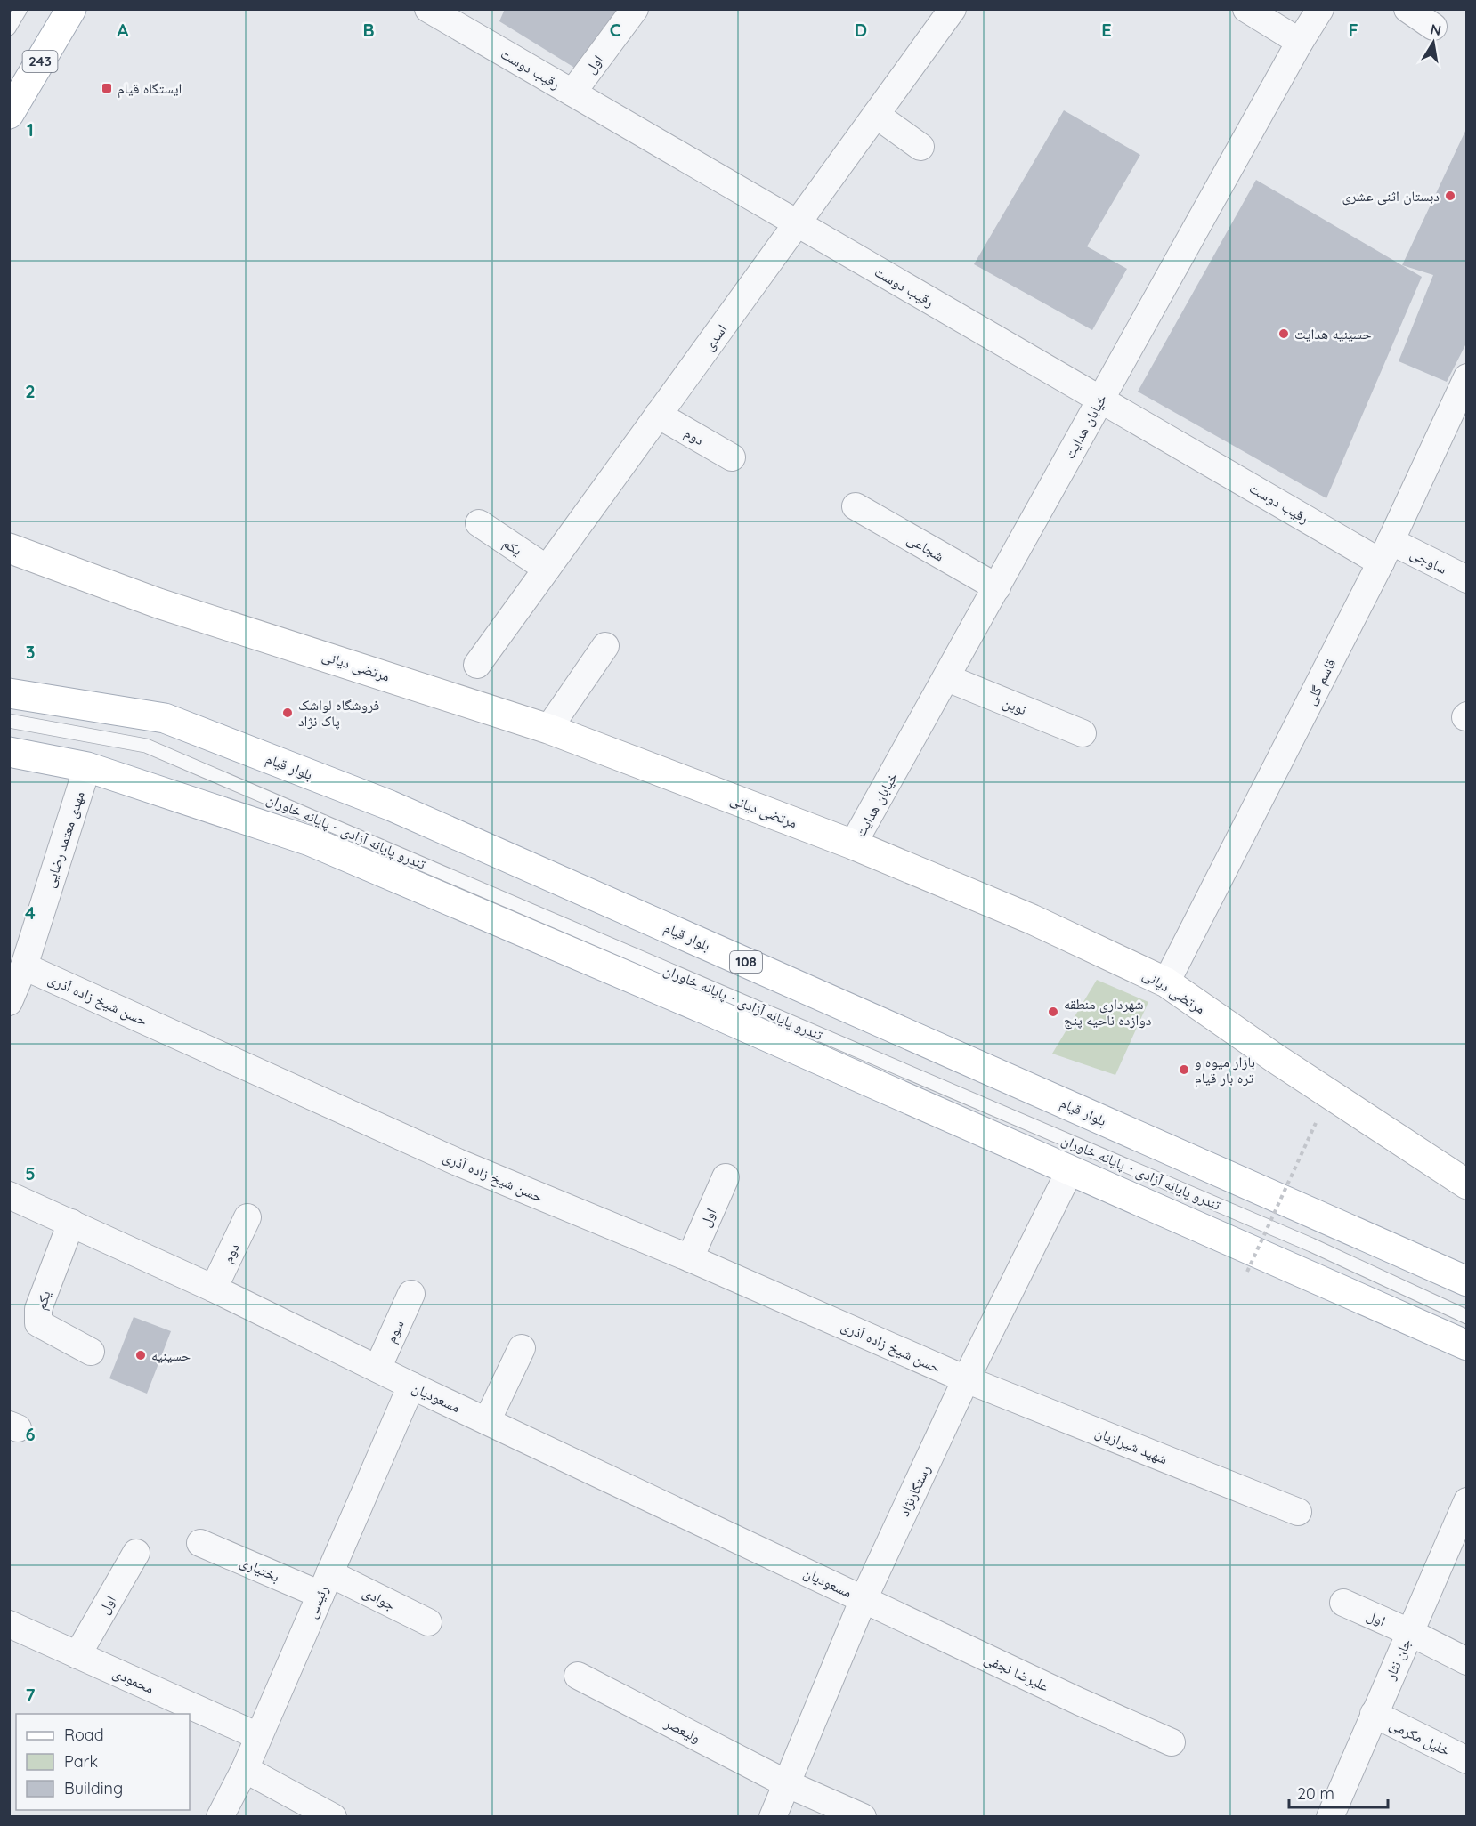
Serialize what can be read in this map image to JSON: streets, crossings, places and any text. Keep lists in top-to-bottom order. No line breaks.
{"streets":{"main road":["243","مرتضی دیانی","بلوار قیام","108"],"street":["اول","رقیب دوست","اسدی","خیابان‌ هدایت","دوم","یکم","شجاعی","ساوجی","قاسم گلی","نوین","مهدی معتمد رضایی","حسن شیخ زاده آذری","سوم","مسعودیان","شهید شیرازیان","رستگارنژاد","بختیاری","جوادی","رئیسی","جان نثار","علیرضا نجفی","محمودی","ولیعصر","خلیل مکرمی"],"lane":["تندرو پایانه آزادی - پایانه خاوران"]},"crossings":[["اول","رقیب دوست"],["اول","حسن شیخ زاده آذری"],["اول","جان نثار"],["اول","محمودی"],["رقیب دوست","اسدی"],["رقیب دوست","خیابان‌ هدایت"],["رقیب دوست","ساوجی"],["رقیب دوست","قاسم گلی"],["اسدی","دوم"],["اسدی","یکم"],["خیابان‌ هدایت","شجاعی"],["خیابان‌ هدایت","مرتضی دیانی"],["خیابان‌ هدایت","نوین"],["دوم","مسعودیان"],["یکم","مسعودیان"],["ساوجی","قاسم گلی"],["مرتضی دیانی","قاسم گلی"],["مهدی معتمد رضایی","حسن شیخ زاده آذری"],["حسن شیخ زاده آذری","شهید شیرازیان"],["حسن شیخ زاده آذری","رستگارنژاد"],["سوم","مسعودیان"],["مسعودیان","رستگارنژاد"],["مسعودیان","رئیسی"],["مسعودیان","علیرضا نجفی"],["شهید شیرازیان","رستگارنژاد"],["رستگارنژاد","علیرضا نجفی"],["رستگارنژاد","ولیعصر"],["بختیاری","جوادی"],["بختیاری","رئیسی"],["جوادی","رئیسی"],["رئیسی","محمودی"],["جان نثار","خلیل مکرمی"]],"places":{"transit":["ایستگاه قیام"],"other":["دبستان اثنی عشری","حسینیه هدایت","فروشگاه لواشک پاک نژاد","شهرداری منطقه دوازده ناحیه پنج","بازار میوه و تره بار قیام","حسینیه"]},"legend":["Road","Park","Building"],"scale_bar":"20 m","north":"top","grid":{"columns":["A","B","C","D","E","F"],"rows":["1","2","3","4","5","6","7"]}}
